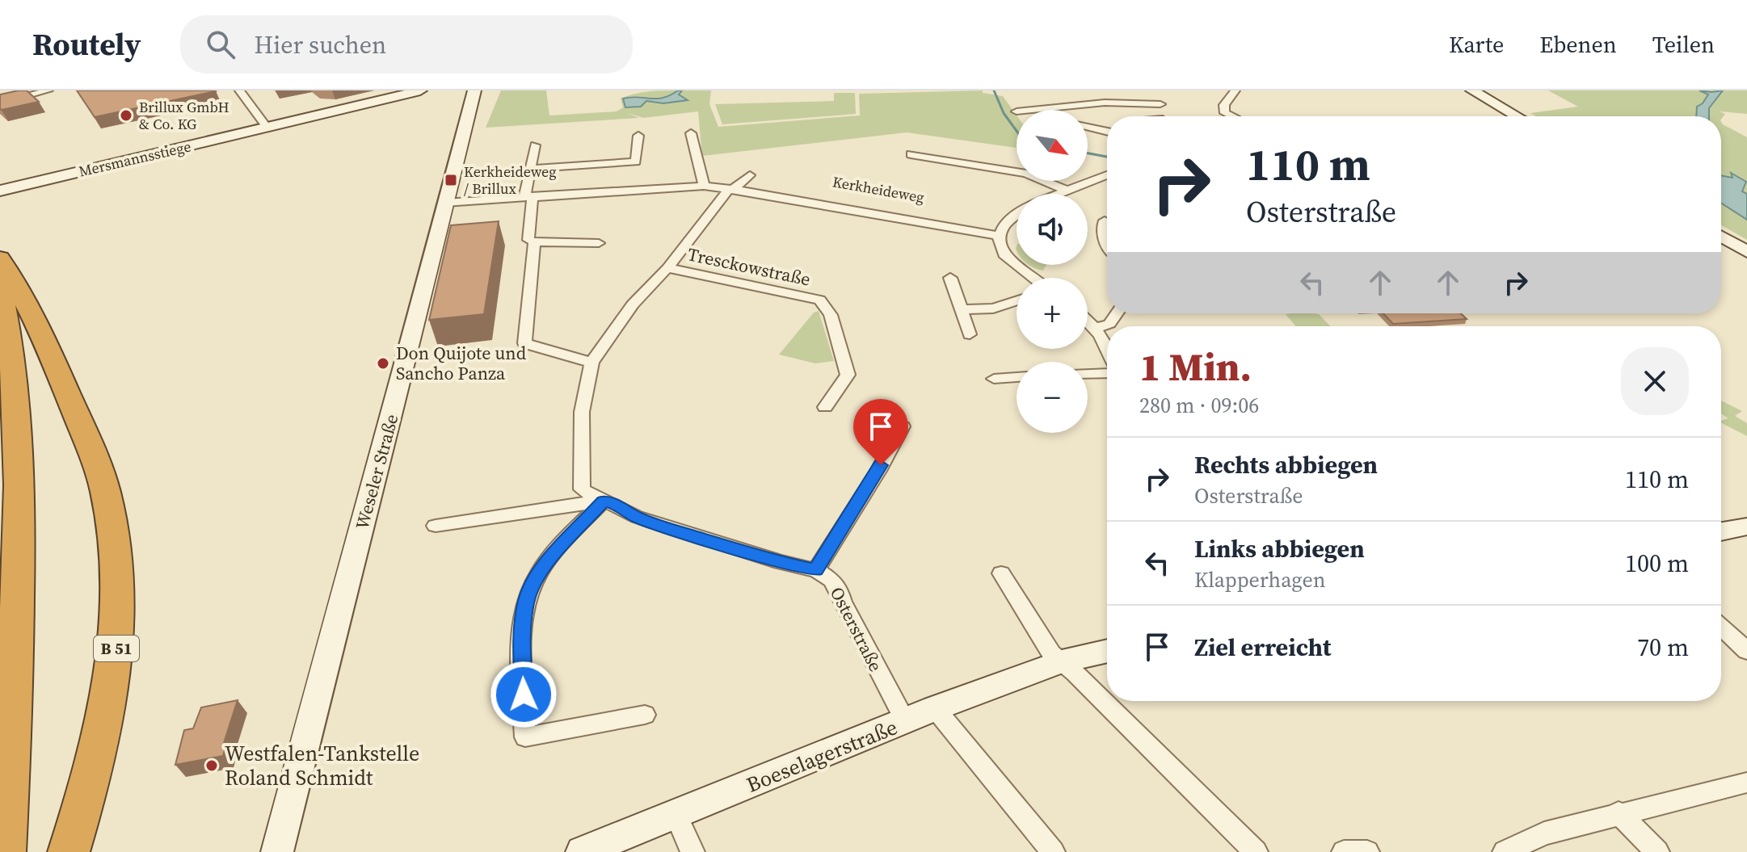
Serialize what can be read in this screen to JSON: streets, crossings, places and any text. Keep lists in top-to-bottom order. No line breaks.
{"streets":{"highway":["B 51"],"main road":["Mersmannsstiege","Weseler Straße","Boeselagerstraße"],"street":["Kerkheideweg","Tresckowstraße","Osterstraße"]},"crossings":[["Kerkheideweg","Weseler Straße"],["Osterstraße","Boeselagerstraße"]],"places":{"other":["Brillux GmbH & Co. KG","Don Quijote und Sancho Panza","Westfalen-Tankstelle Roland Schmidt"],"transit":["Kerkheideweg / Brillux"]},"north":"bottom right","page":{"header":"Routely","search":"Hier suchen","nav":["Karte","Ebenen","Teilen"],"map_buttons":["+","−"],"turn":["110 m","Osterstraße"],"heading":["1 Min.","280 m · 09:06"],"list":[{"name":"Rechts abbiegen","note":"Osterstraße","value":"110 m"},{"name":"Links abbiegen","note":"Klapperhagen","value":"100 m"},{"name":"Ziel erreicht","value":"70 m"}]}}
